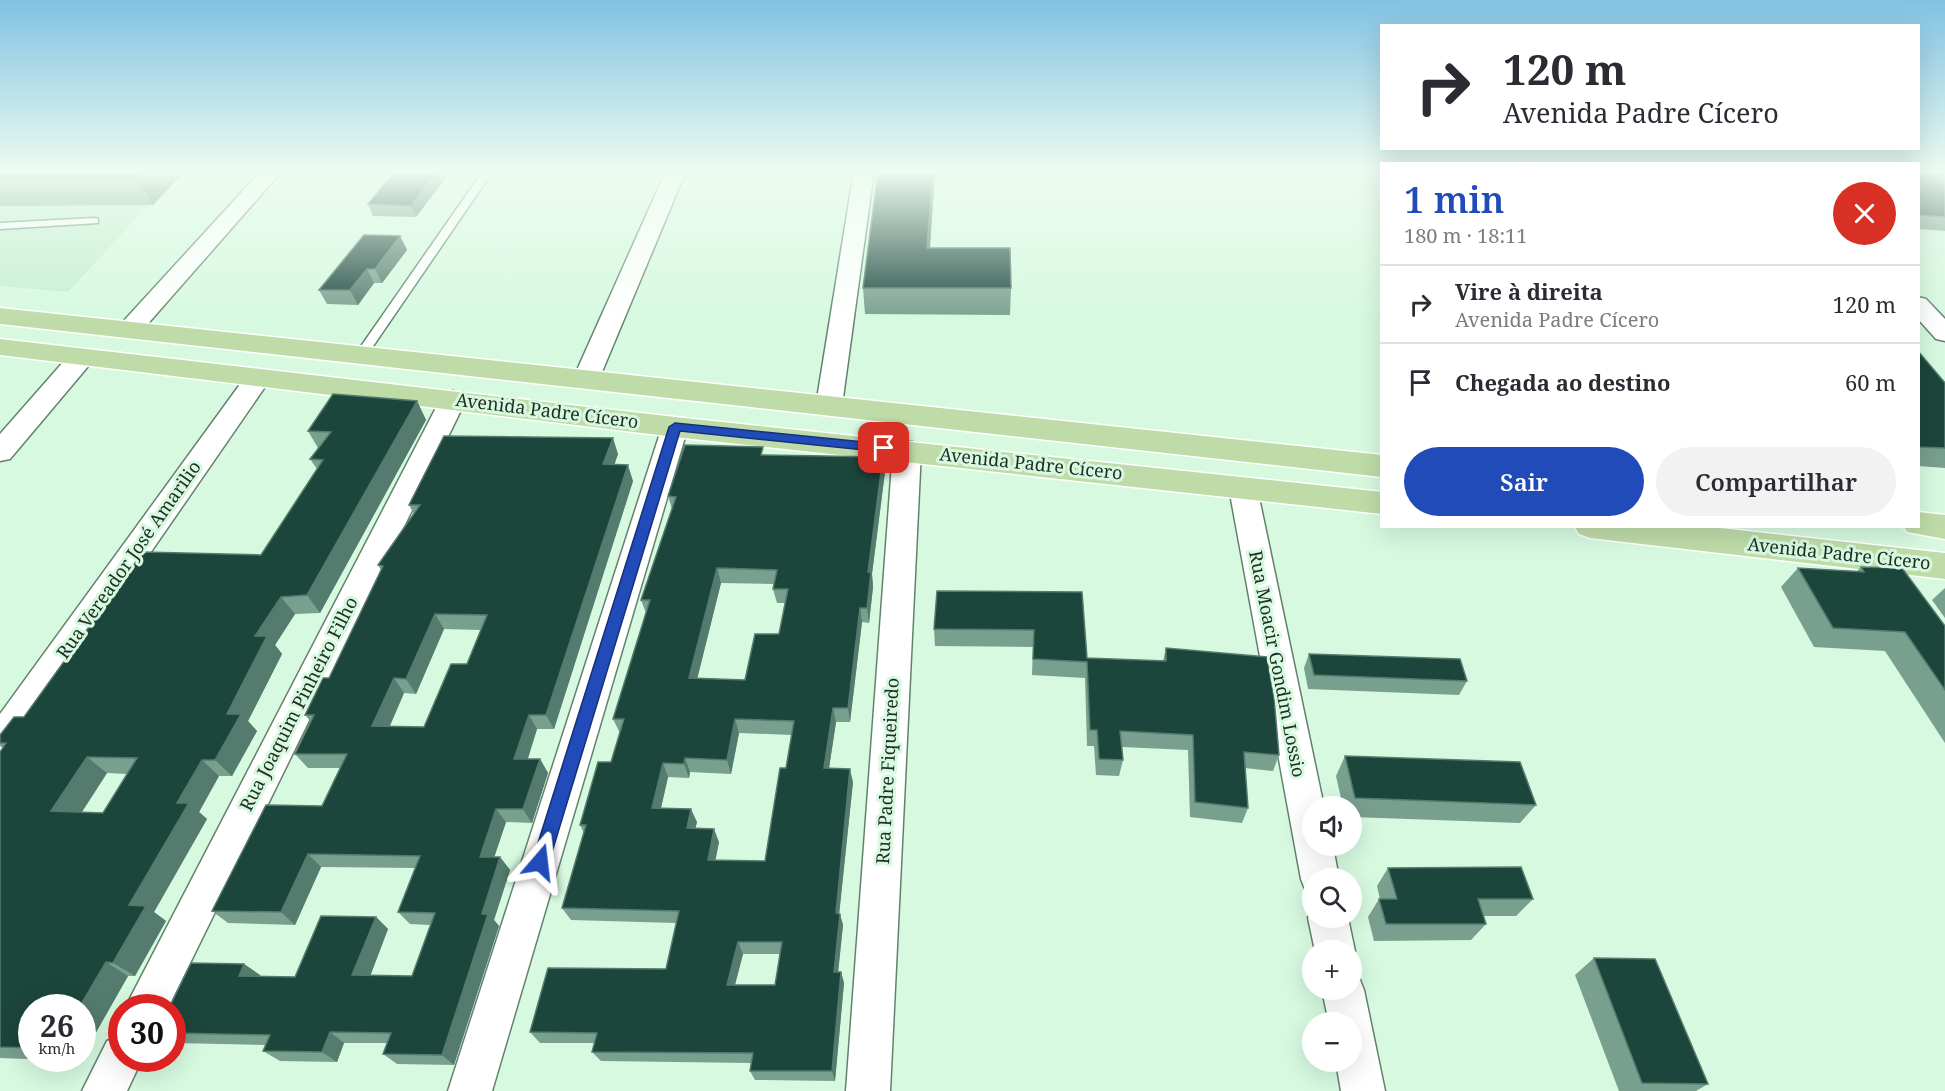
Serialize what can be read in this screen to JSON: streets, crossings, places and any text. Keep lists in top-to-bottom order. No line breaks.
{"streets":{"highway":["Avenida Padre Cícero"],"street":["Rua Vereador José Amarilio","Rua Moacir Gondim Lossio","Rua Joaquim Pinheiro Filho","Rua Padre Fiqueiredo"]},"crossings":[["Avenida Padre Cícero","Rua Vereador José Amarilio"],["Avenida Padre Cícero","Rua Moacir Gondim Lossio"],["Avenida Padre Cícero","Rua Joaquim Pinheiro Filho"],["Avenida Padre Cícero","Rua Padre Fiqueiredo"]],"page":{"turn":["120 m","Avenida Padre Cícero"],"heading":["1 min","180 m · 18:11"],"list":[{"name":"Vire à direita","note":"Avenida Padre Cícero","value":"120 m"},{"name":"Chegada ao destino","value":"60 m"}],"buttons":["Sair","Compartilhar"],"map_buttons":["+","−"],"speed":"26 km/h","limit":"30"}}
